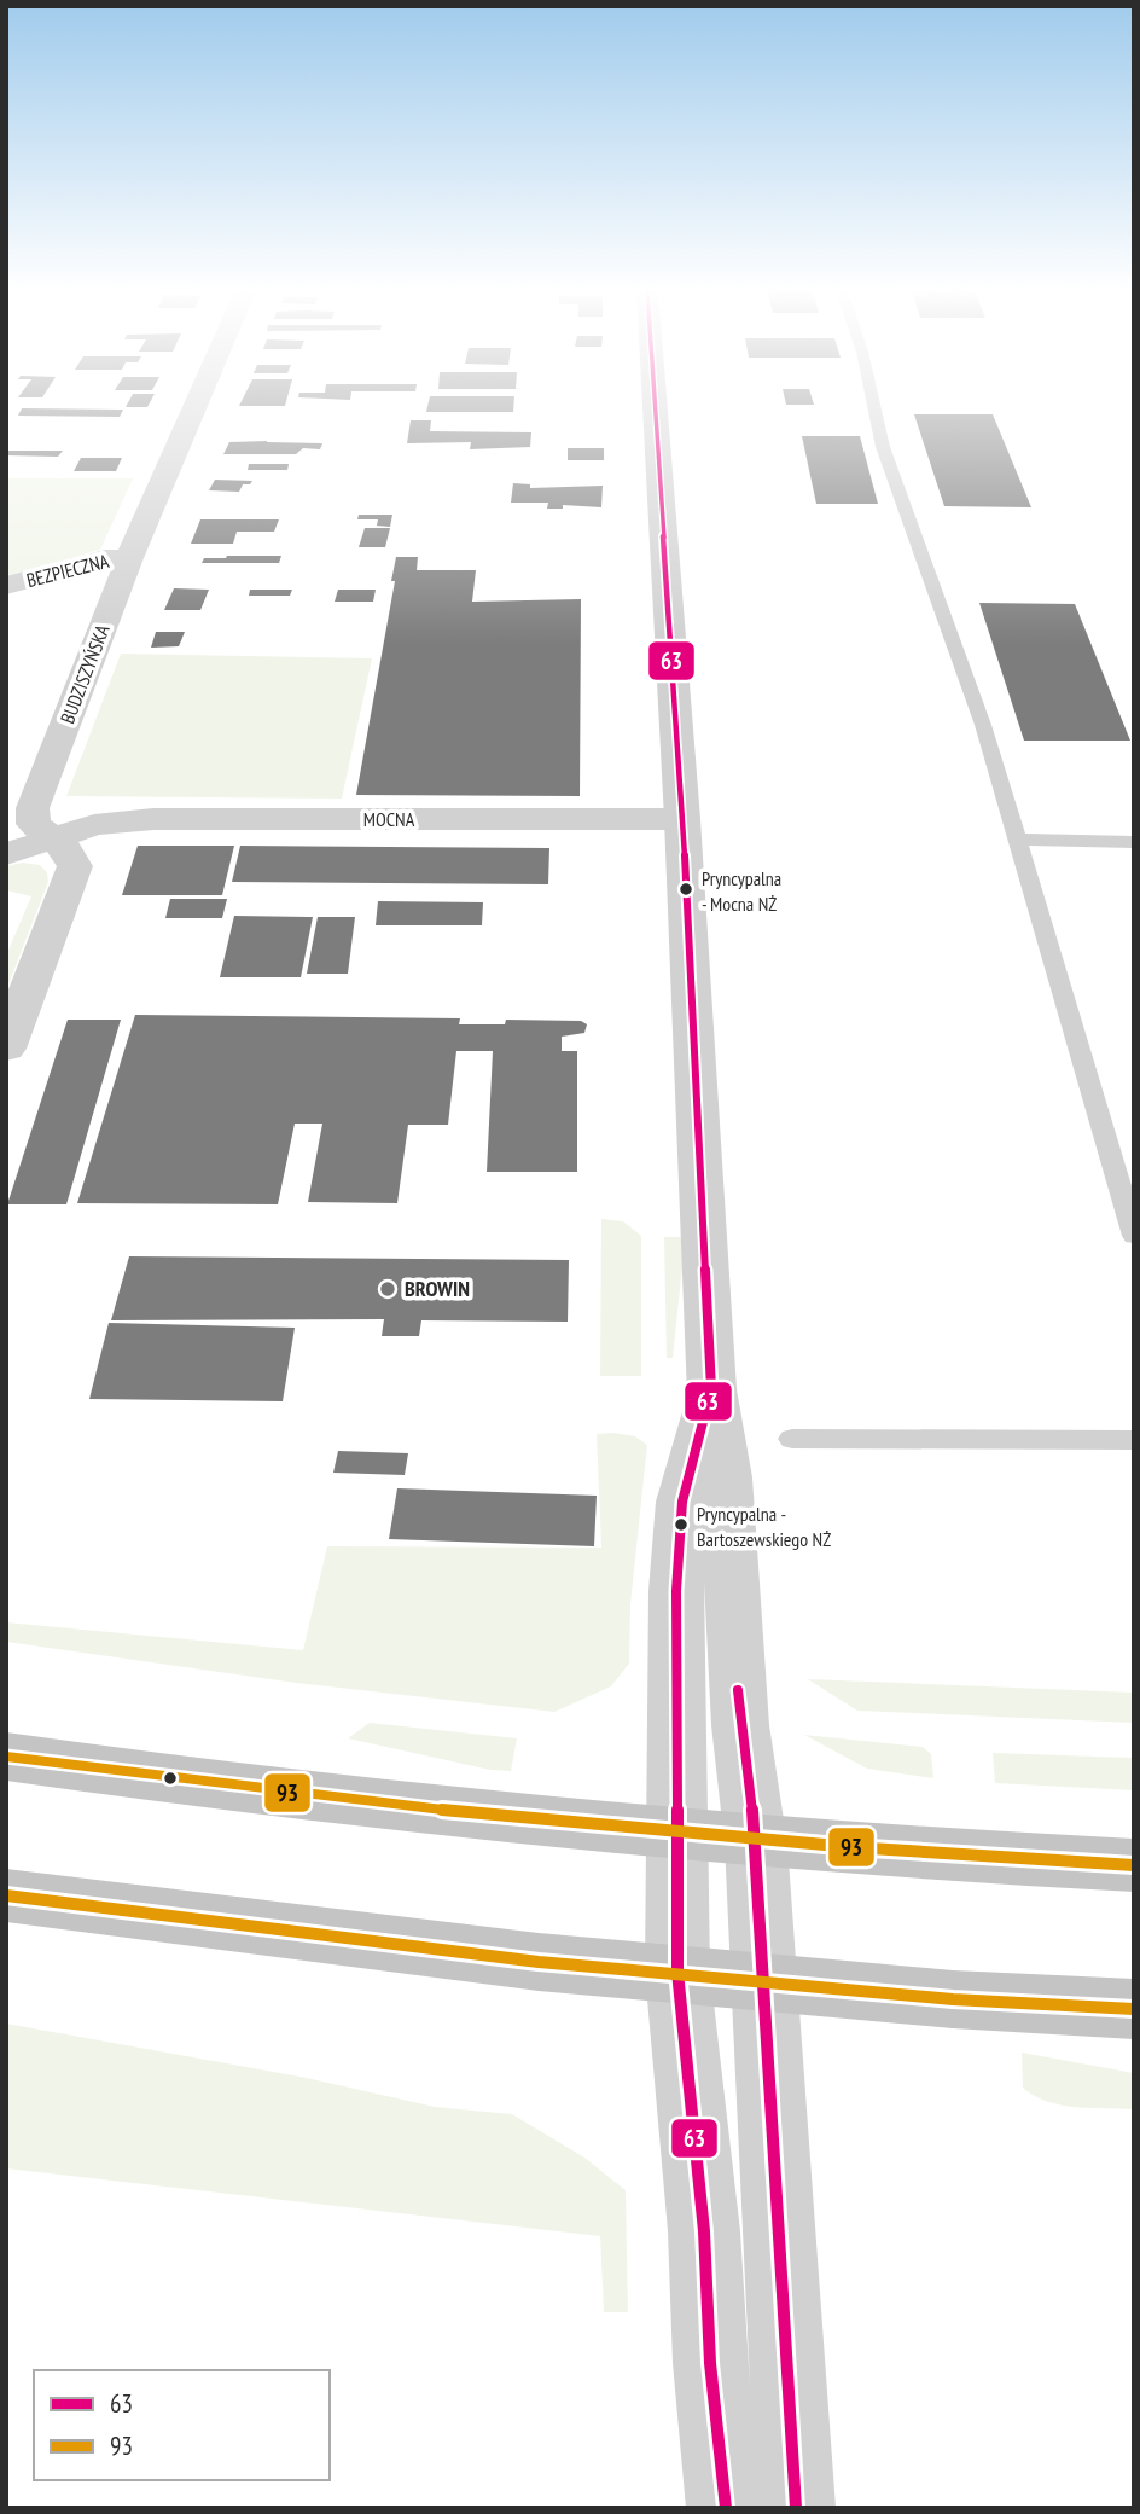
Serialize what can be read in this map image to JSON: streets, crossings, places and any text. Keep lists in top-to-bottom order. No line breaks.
{"streets":{"street":["BEZPIECZNA","BUDZISZYŃSKA","MOCNA"]},"crossings":[["BEZPIECZNA","BUDZISZYŃSKA"],["BUDZISZYŃSKA","MOCNA"]],"places":["Pryncypalna - Mocna NŻ","BROWIN","Pryncypalna - Bartoszewskiego NŻ"],"lines":["transit line 63","transit line 93"],"legend":["63","93"]}
